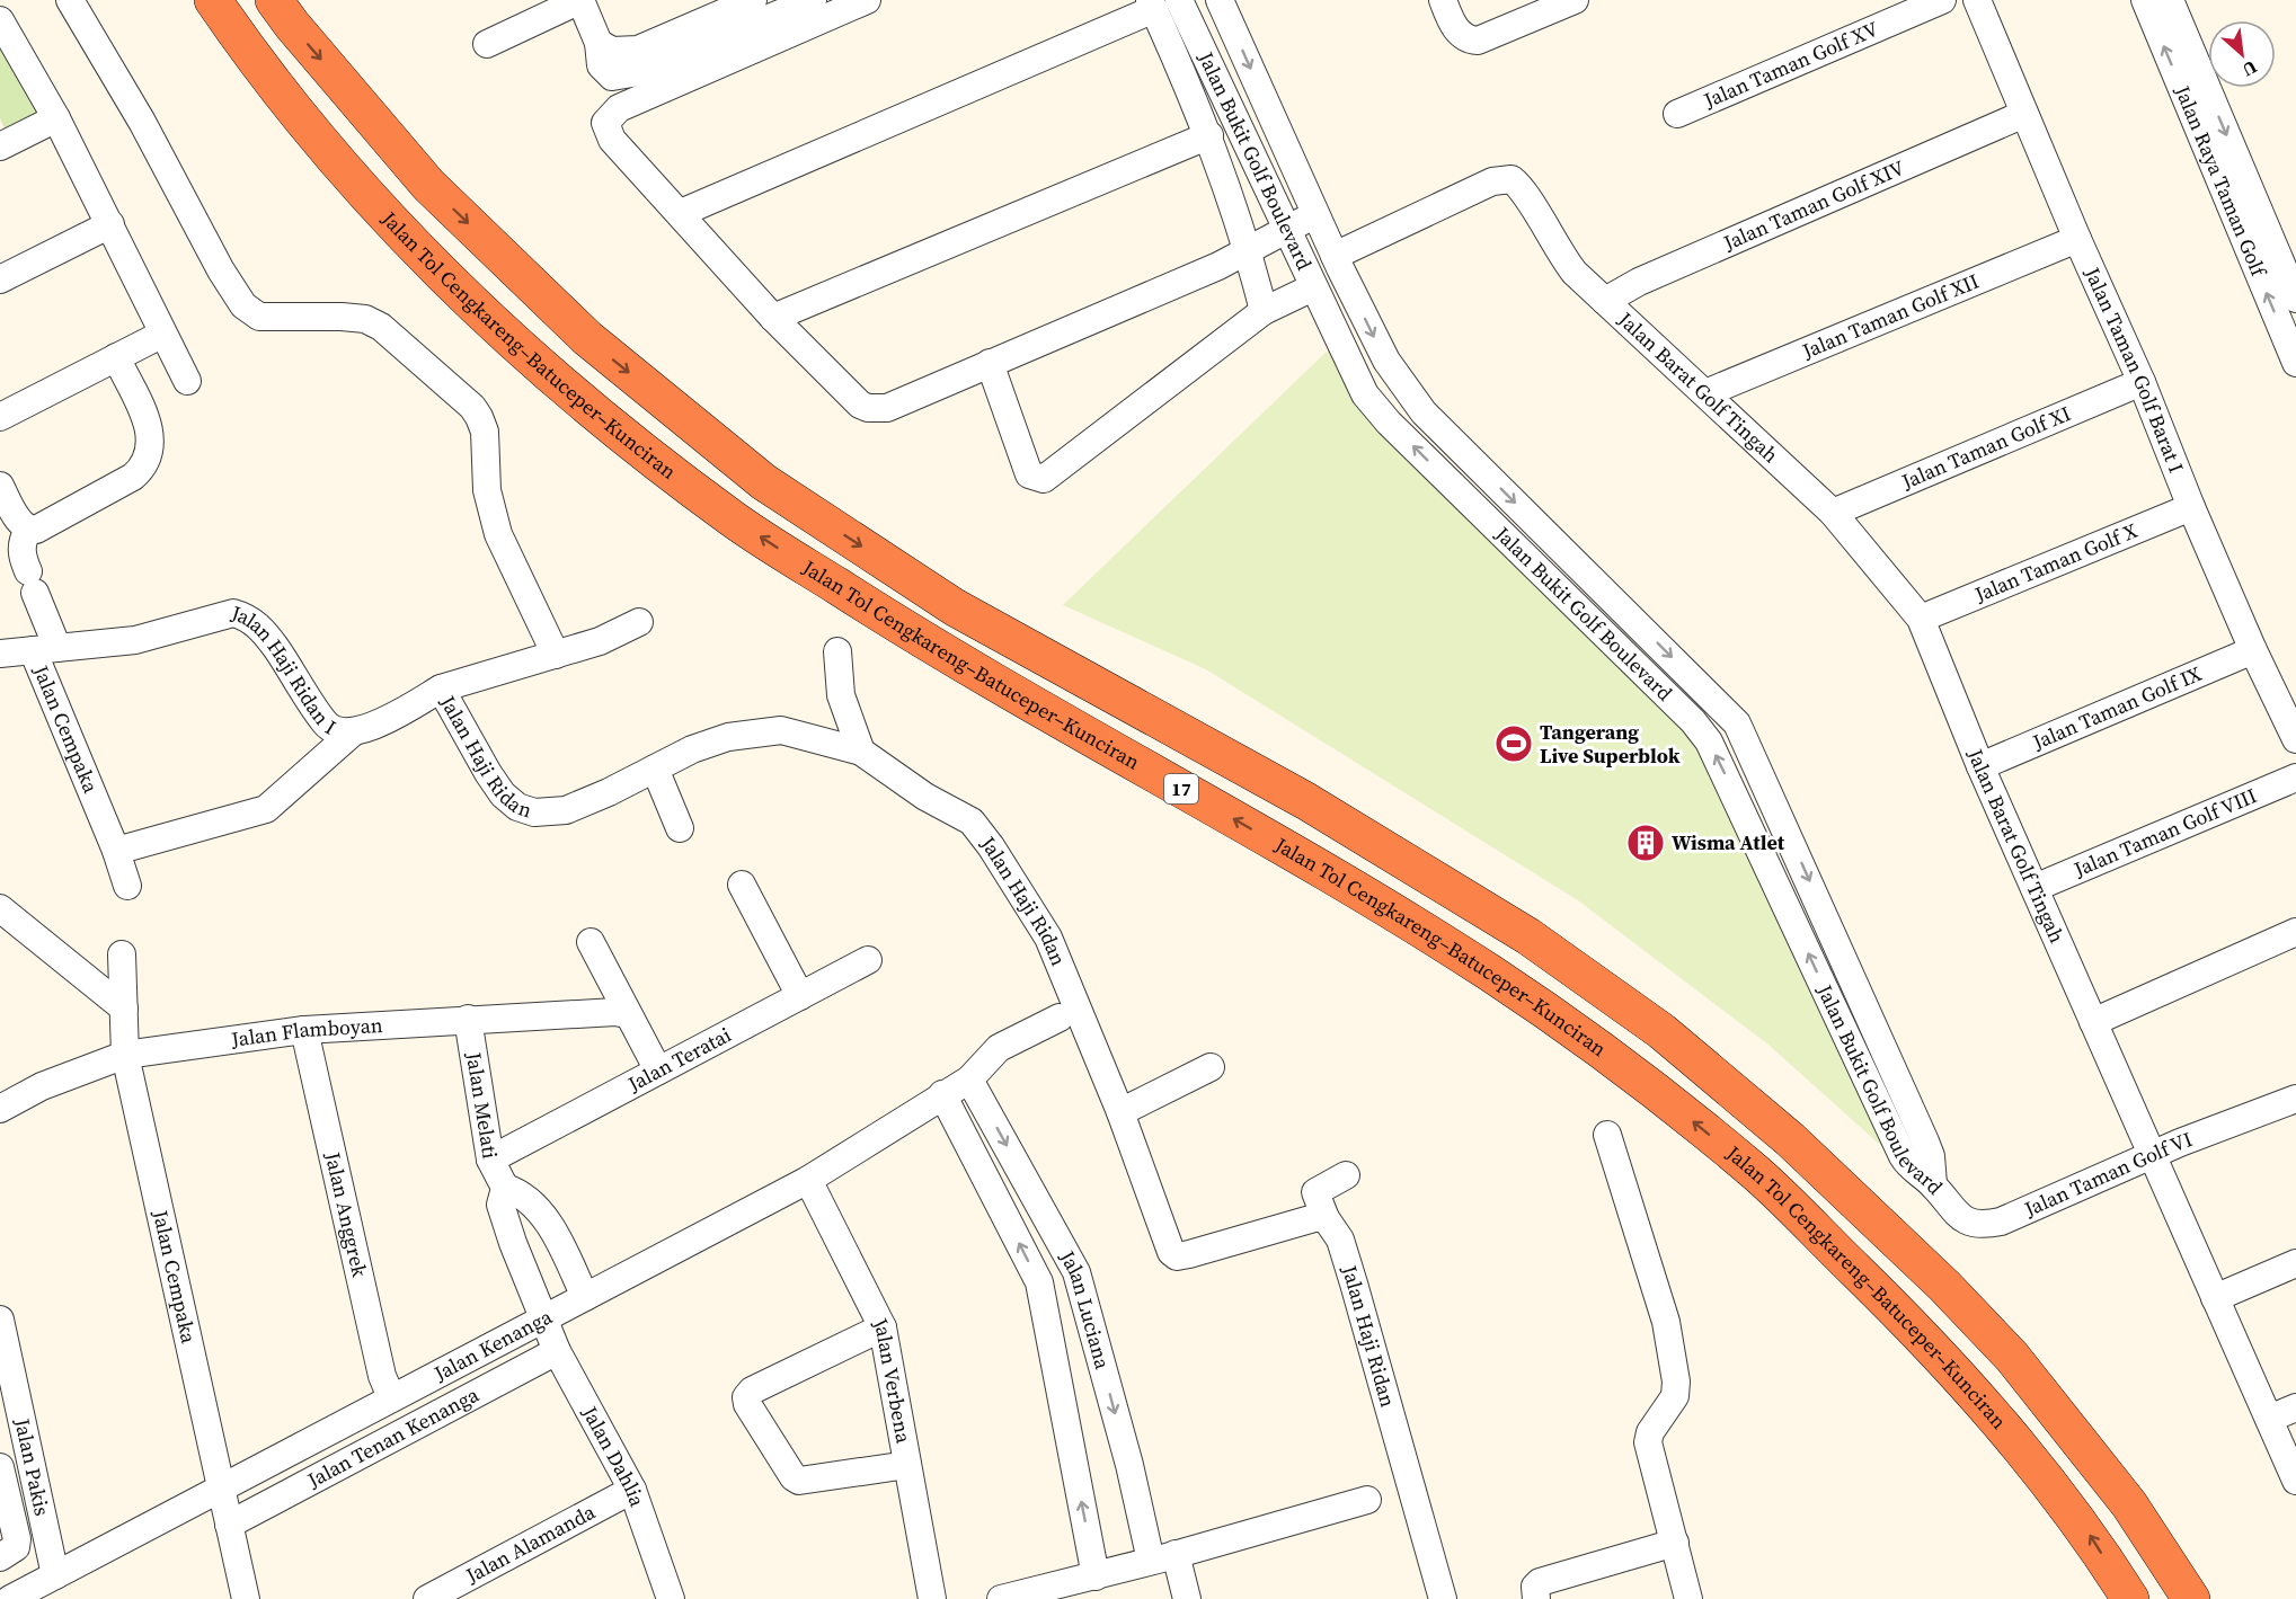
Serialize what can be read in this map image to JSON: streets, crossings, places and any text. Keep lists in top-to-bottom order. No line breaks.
{"streets":{"highway":["Jalan Tol Cengkareng–Batuceper–Kunciran","17"],"street":["Jalan Taman Golf XV","Jalan Bukit Golf Boulevard","Jalan Raya Taman Golf","Jalan Taman Golf XIV","Jalan Taman Golf XII","Jalan Taman Golf Barat I","Jalan Barat Golf Tingah","Jalan Taman Golf XI","Jalan Taman Golf X","Jalan Haji Ridan I","Jalan Taman Golf IX","Jalan Cempaka","Jalan Haji Ridan","Jalan Taman Golf VIII","Jalan Flamboyan","Jalan Teratai","Jalan Melati","Jalan Taman Golf VI","Jalan Anggrek","Jalan Luciana","Jalan Kenanga","Jalan Verbena","Jalan Tenan Kenanga","Jalan Dahlia","Jalan Pakis","Jalan Alamanda"]},"crossings":[["Jalan Bukit Golf Boulevard","Jalan Barat Golf Tingah"],["Jalan Bukit Golf Boulevard","Jalan Taman Golf VI"],["Jalan Taman Golf XIV","Jalan Taman Golf Barat I"],["Jalan Taman Golf XIV","Jalan Barat Golf Tingah"],["Jalan Taman Golf XII","Jalan Taman Golf Barat I"],["Jalan Taman Golf XII","Jalan Barat Golf Tingah"],["Jalan Taman Golf Barat I","Jalan Taman Golf XI"],["Jalan Taman Golf Barat I","Jalan Taman Golf X"],["Jalan Taman Golf Barat I","Jalan Taman Golf IX"],["Jalan Barat Golf Tingah","Jalan Taman Golf XI"],["Jalan Barat Golf Tingah","Jalan Taman Golf X"],["Jalan Barat Golf Tingah","Jalan Taman Golf IX"],["Jalan Barat Golf Tingah","Jalan Taman Golf VIII"],["Jalan Barat Golf Tingah","Jalan Taman Golf VI"],["Jalan Haji Ridan I","Jalan Cempaka"],["Jalan Haji Ridan I","Jalan Haji Ridan"],["Jalan Cempaka","Jalan Flamboyan"],["Jalan Cempaka","Jalan Kenanga"],["Jalan Cempaka","Jalan Tenan Kenanga"],["Jalan Flamboyan","Jalan Melati"],["Jalan Flamboyan","Jalan Anggrek"],["Jalan Teratai","Jalan Melati"],["Jalan Melati","Jalan Kenanga"],["Jalan Melati","Jalan Dahlia"],["Jalan Anggrek","Jalan Kenanga"],["Jalan Luciana","Jalan Kenanga"],["Jalan Kenanga","Jalan Verbena"],["Jalan Kenanga","Jalan Dahlia"],["Jalan Kenanga","Jalan Pakis"],["Jalan Tenan Kenanga","Jalan Dahlia"],["Jalan Dahlia","Jalan Alamanda"]],"places":{"sports":["Tangerang Live Superblok"],"building":["Wisma Atlet"]},"north":"bottom right"}
